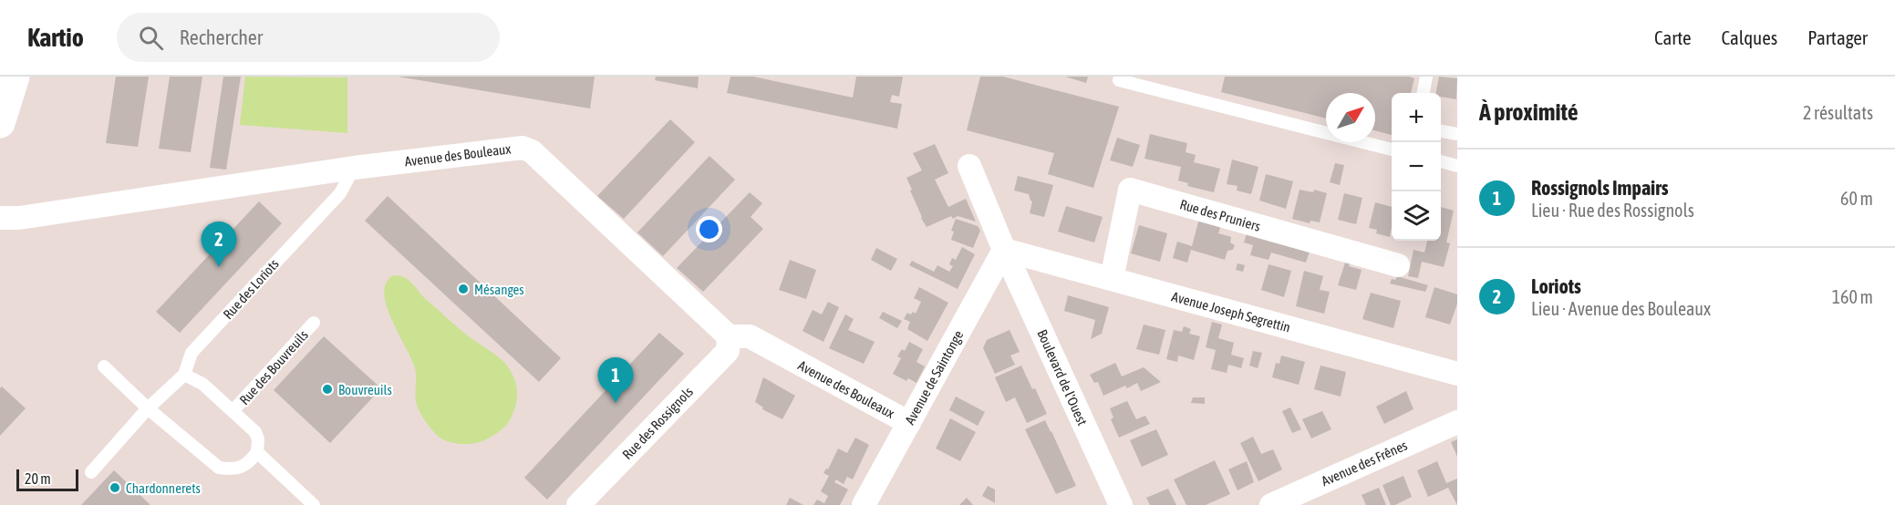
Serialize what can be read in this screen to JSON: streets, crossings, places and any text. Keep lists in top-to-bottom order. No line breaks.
{"streets":{"street":["Avenue des Bouleaux","Rue des Pruniers","Avenue Joseph Segrettin","Avenue de Saintonge","Boulevard de l'Ouest","Rue des Rossignols","Avenue des Frênes"],"lane":["Rue des Loriots","Rue des Bouvreuils"]},"crossings":[["Avenue des Bouleaux","Rue des Loriots"],["Avenue des Bouleaux","Avenue de Saintonge"],["Avenue des Bouleaux","Rue des Rossignols"],["Rue des Pruniers","Avenue Joseph Segrettin"],["Avenue Joseph Segrettin","Avenue de Saintonge"],["Avenue Joseph Segrettin","Boulevard de l'Ouest"],["Avenue de Saintonge","Boulevard de l'Ouest"]],"places":["Mésanges","Bouvreuils","Chardonnerets"],"scale_bar":"20 m","north":"top right","page":{"header":"Kartio","search":"Rechercher","nav":["Carte","Calques","Partager"],"heading":["À proximité","2 résultats"],"map_buttons":["+","−"],"list":[{"mark":"1","name":"Rossignols Impairs","note":"Lieu · Rue des Rossignols","value":"60 m"},{"mark":"2","name":"Loriots","note":"Lieu · Avenue des Bouleaux","value":"160 m"}],"pins":["2","1"],"scale":"20 m"}}
